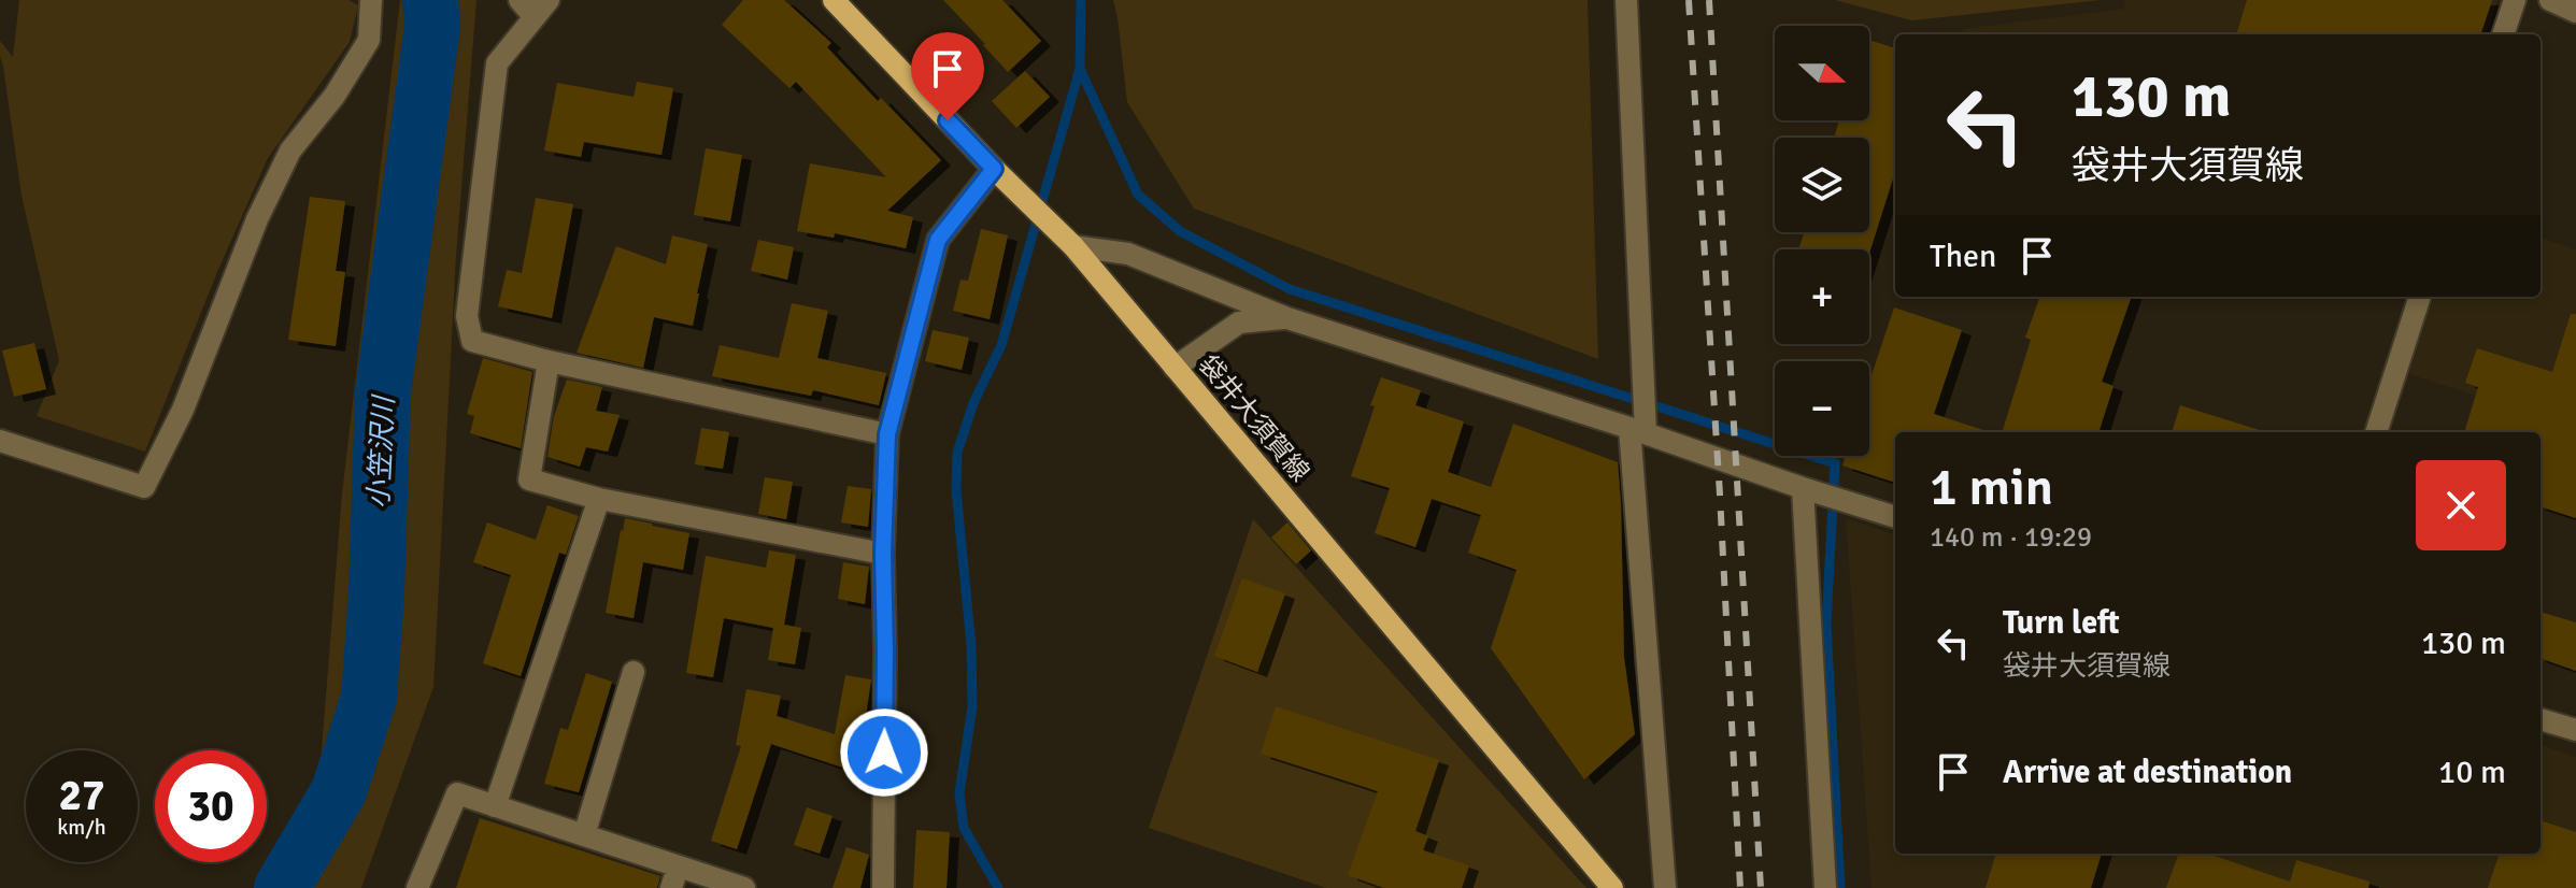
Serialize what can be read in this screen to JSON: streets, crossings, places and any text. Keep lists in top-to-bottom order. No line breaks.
{"streets":{"main road":["袋井大須賀線"]},"water":["小笠沢川"],"north":"right","page":{"map_buttons":["+","−"],"turn":["130 m","袋井大須賀線"],"then":"Then","heading":["1 min","140 m · 19:29"],"list":[{"name":"Turn left","note":"袋井大須賀線","value":"130 m"},{"name":"Arrive at destination","value":"10 m"}],"speed":"27 km/h","limit":"30"}}
